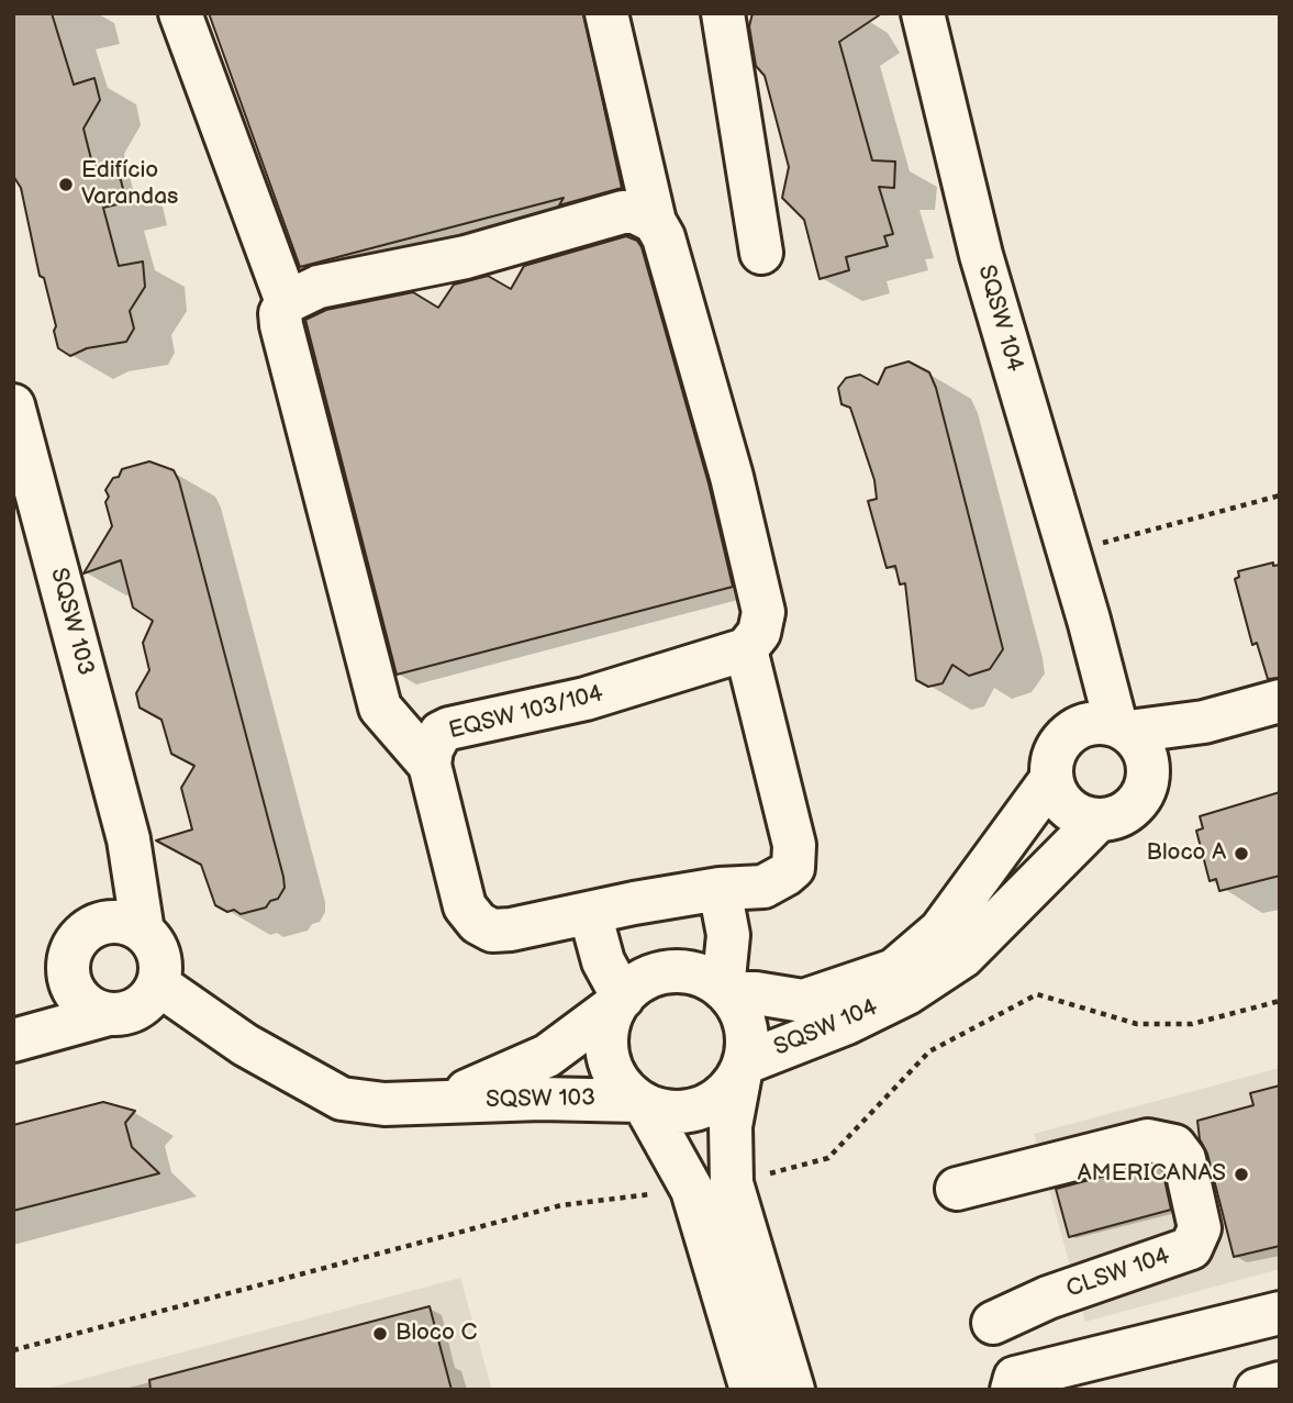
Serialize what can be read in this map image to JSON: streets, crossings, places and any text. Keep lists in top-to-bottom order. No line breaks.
{"streets":{"street":["SQSW 104","SQSW 103","EQSW 103/104","CLSW 104"]},"crossings":[["SQSW 104","SQSW 103"]],"places":["Edifício Varandas","Bloco A","AMERICANAS","Bloco C"]}
